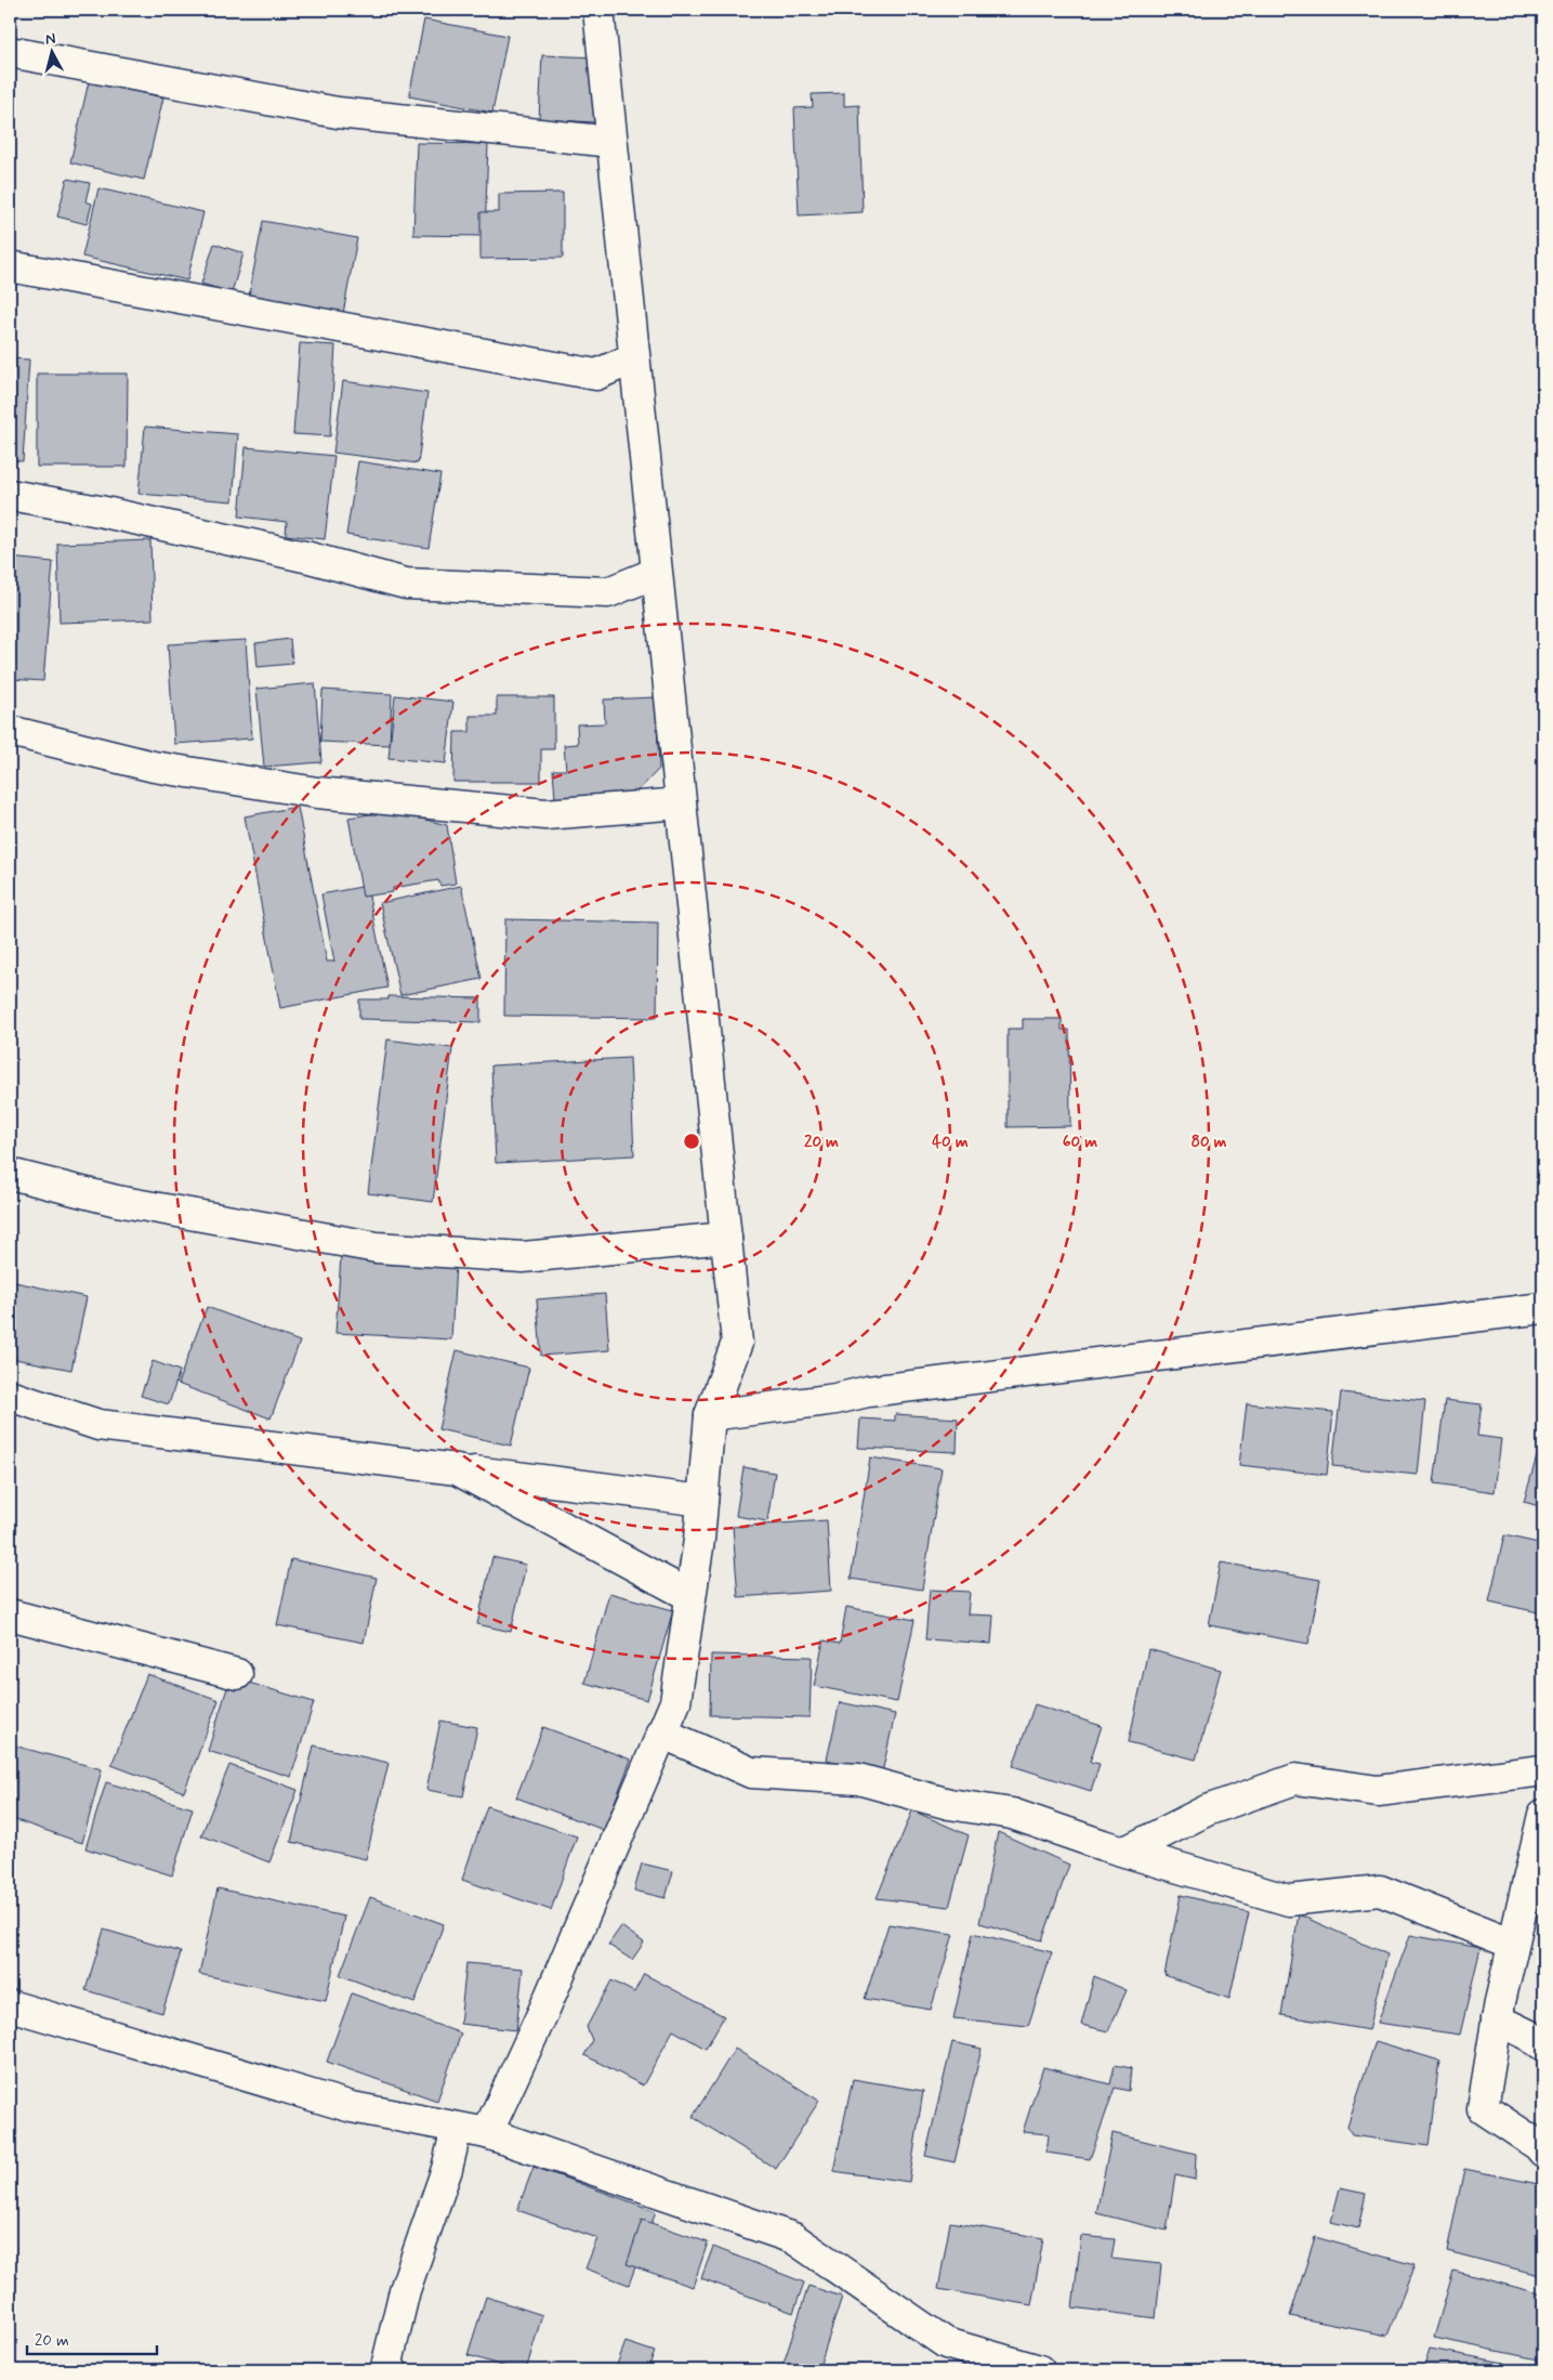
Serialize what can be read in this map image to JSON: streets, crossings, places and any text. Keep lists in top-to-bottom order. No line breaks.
{"scale_bar":"20 m","north":"top","rings":["20 m","40 m","60 m","80 m"]}
